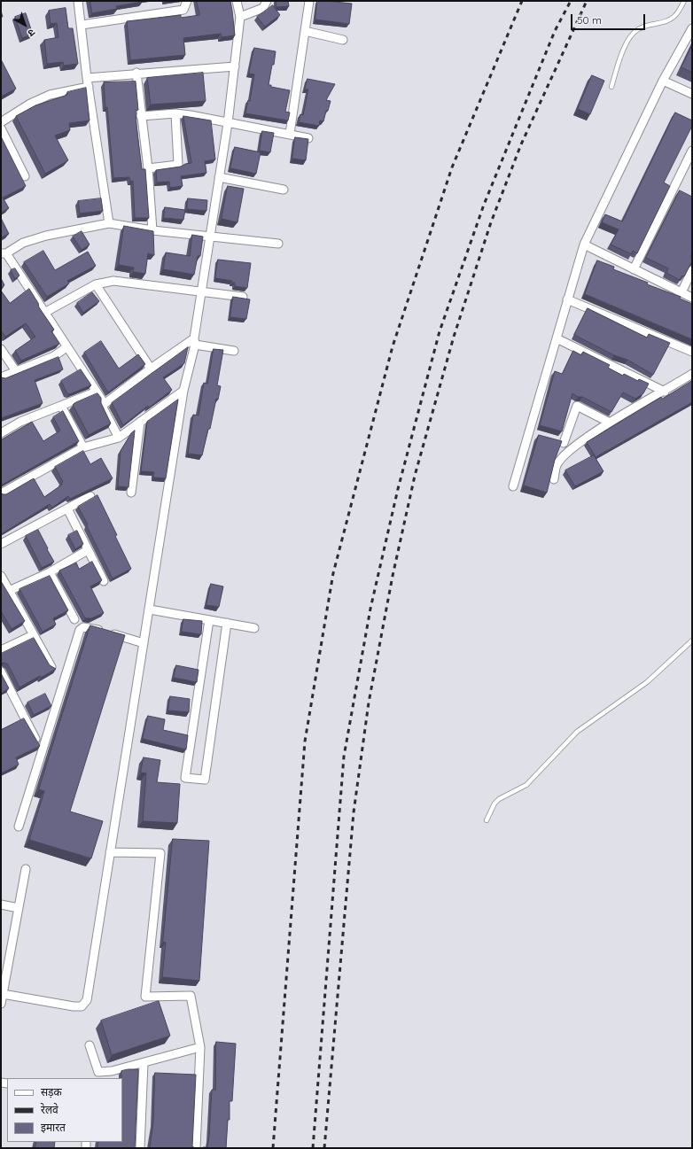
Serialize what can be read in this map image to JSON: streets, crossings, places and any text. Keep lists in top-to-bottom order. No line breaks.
{"legend":["सड़क","रेलवे","इमारत"],"scale_bar":"50 m","north":"bottom right"}
